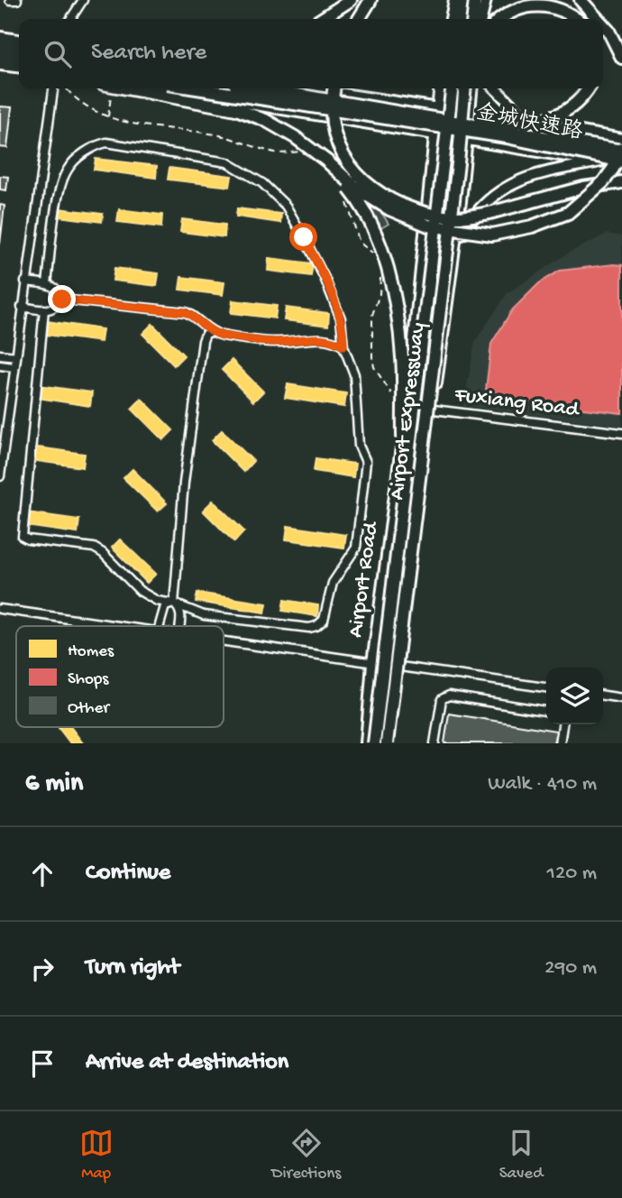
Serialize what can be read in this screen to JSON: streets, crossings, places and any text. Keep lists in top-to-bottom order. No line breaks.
{"streets":{"highway":["金城快速路","Airport Expressway"],"main road":["Airport Road"],"street":["Fuxiang Road"]},"crossings":[["Fuxiang Road","Airport Road"]],"legend":["Homes","Shops","Other"],"page":{"search":"Search here","heading":["6 min","Walk · 410 m"],"list":[["Continue","120 m"],["Turn right","290 m"],"Arrive at destination"],"nav":["Map","Directions","Saved"]}}
